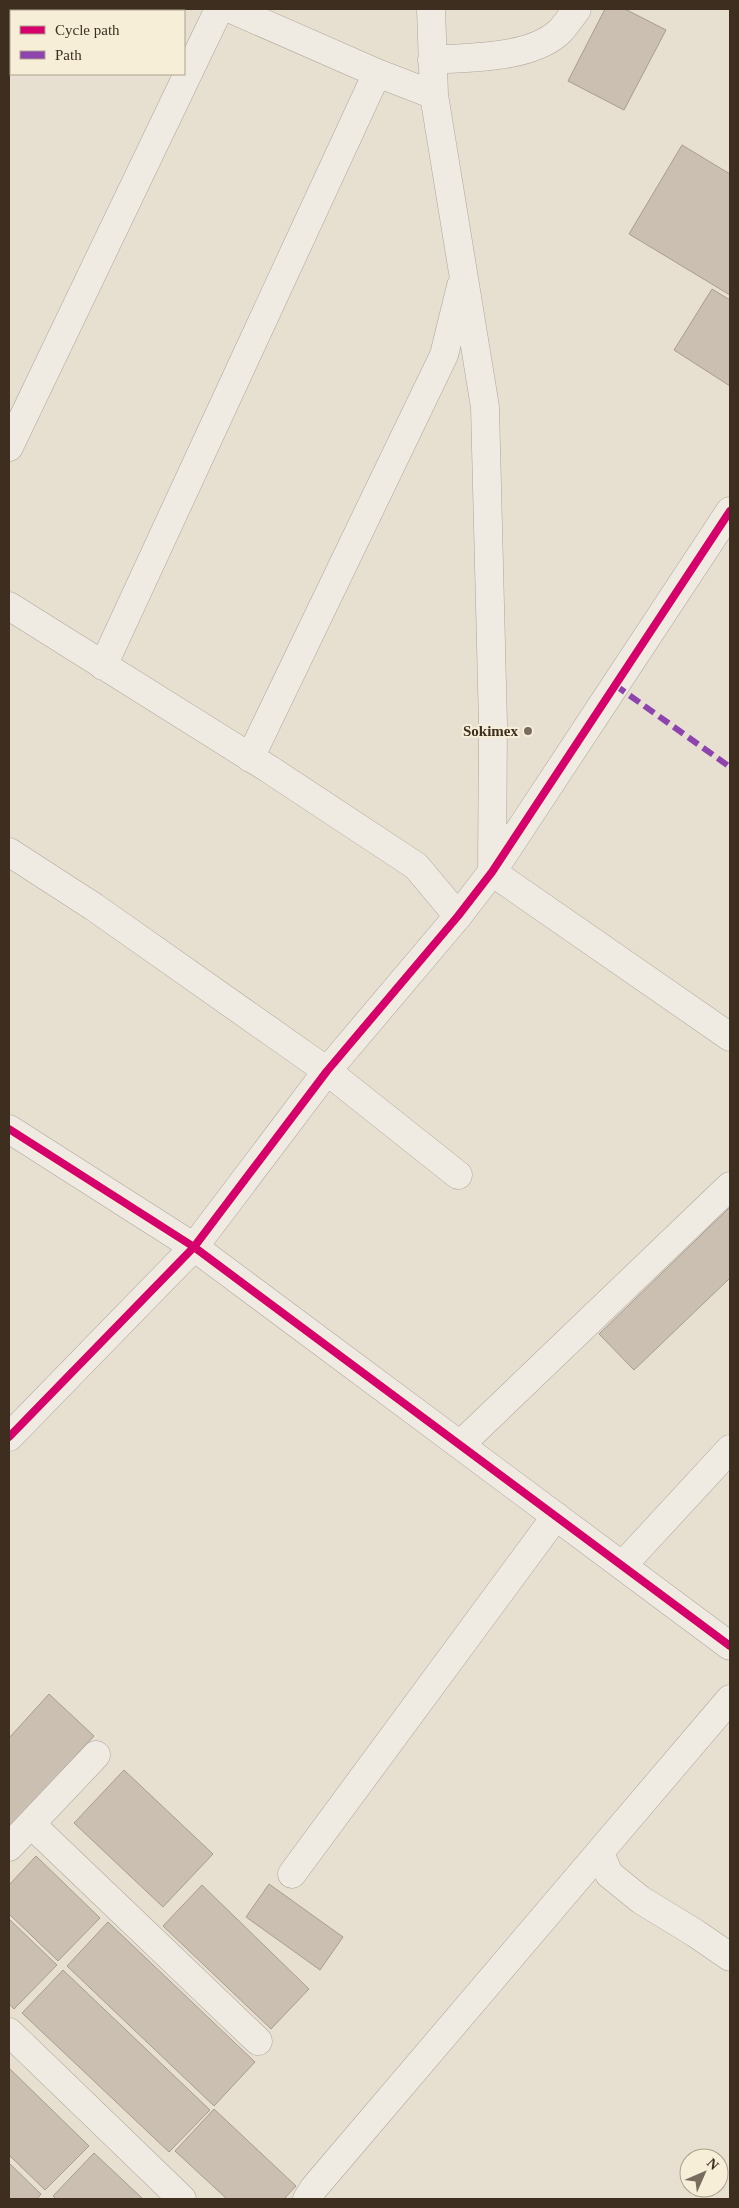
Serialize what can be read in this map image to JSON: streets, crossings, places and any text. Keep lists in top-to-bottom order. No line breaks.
{"places":["Sokimex"],"legend":["Cycle path","Path"],"north":"top right"}
